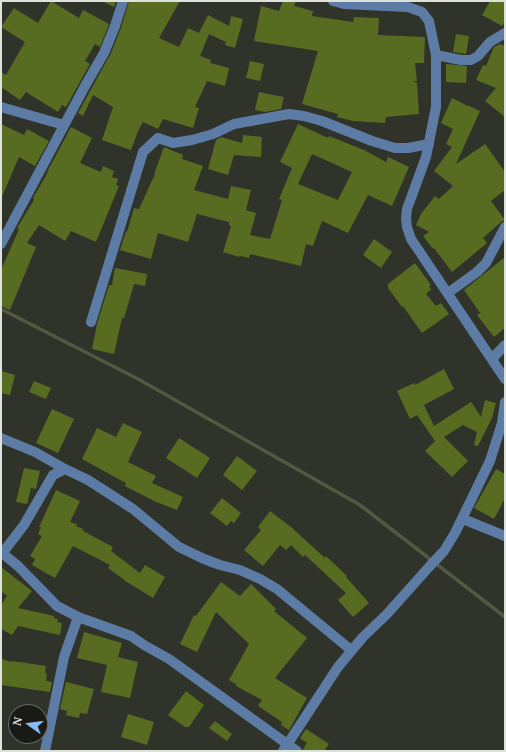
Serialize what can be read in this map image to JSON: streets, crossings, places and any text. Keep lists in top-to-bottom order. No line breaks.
{"north":"left"}
